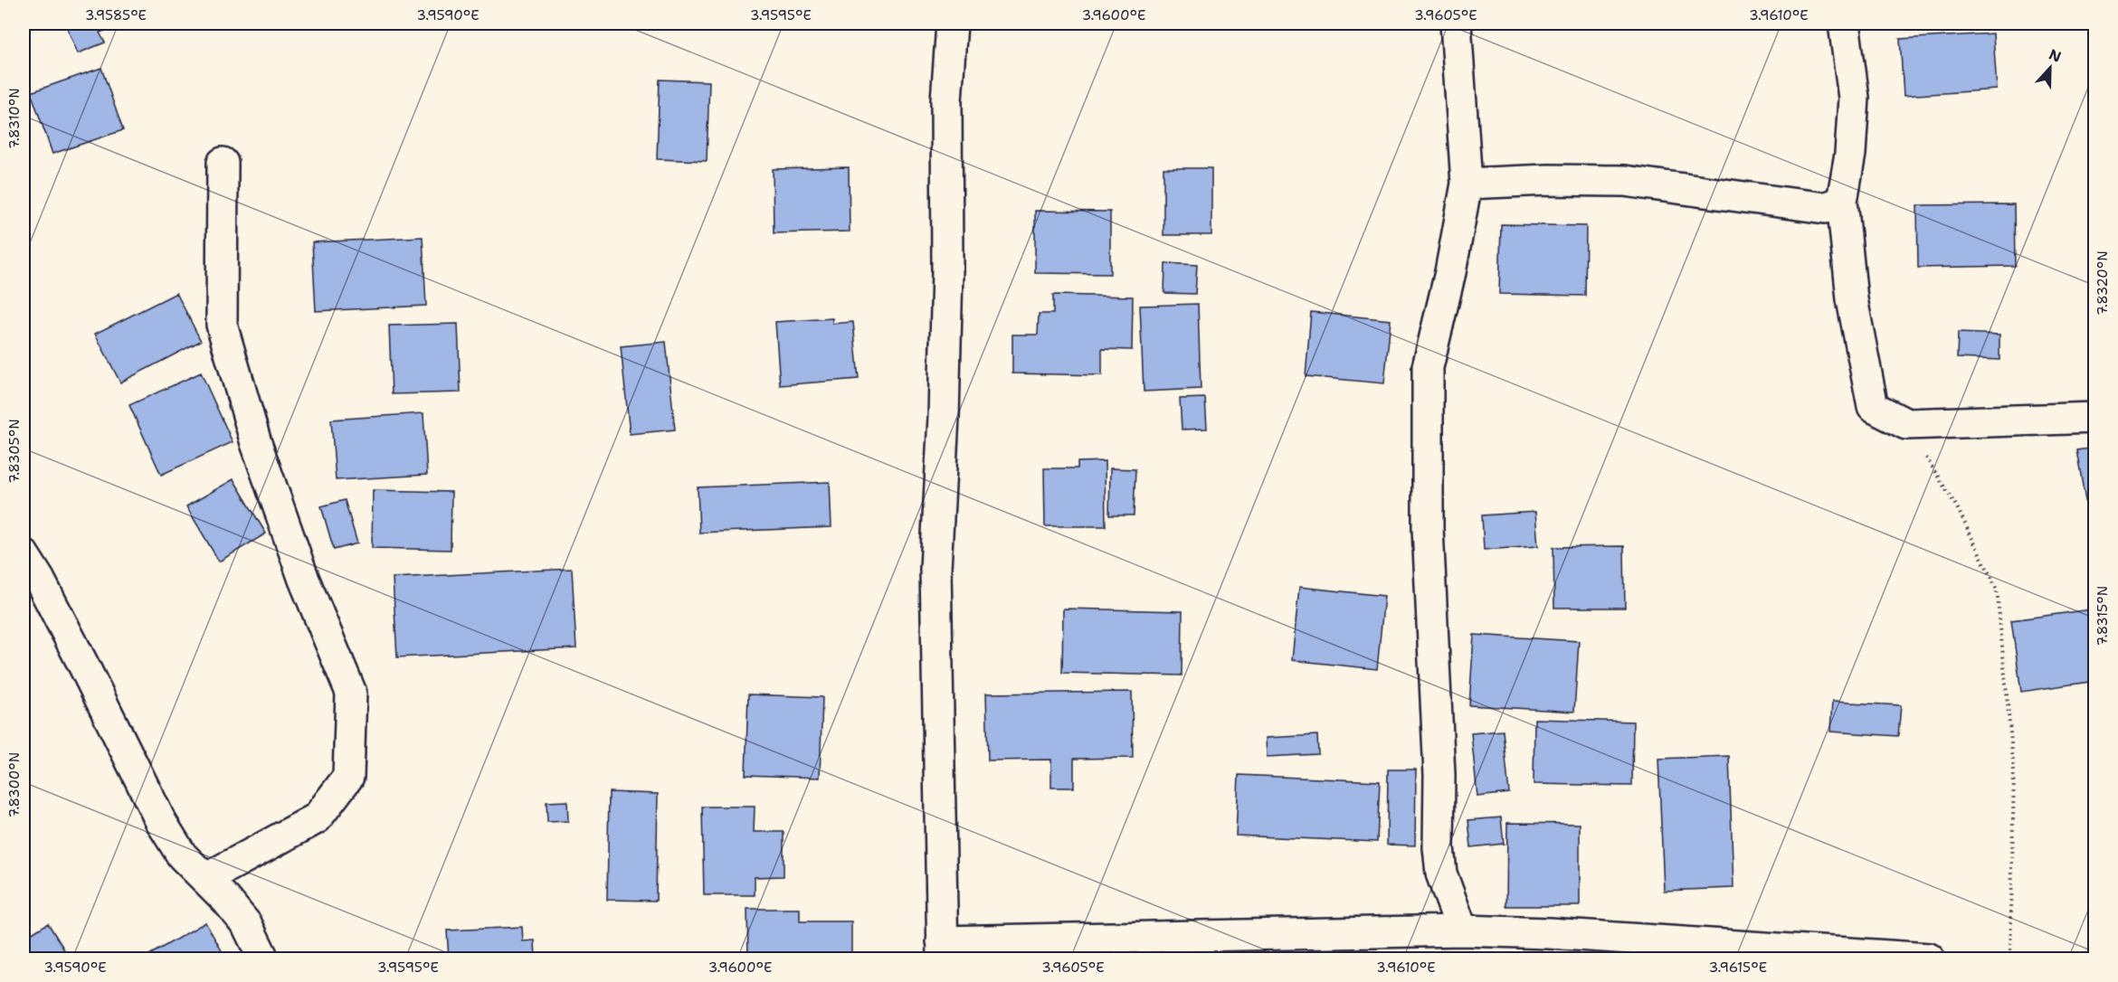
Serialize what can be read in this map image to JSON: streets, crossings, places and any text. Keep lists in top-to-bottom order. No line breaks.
{"north":"top","coordinates":["3.9585°E","3.9590°E","3.9595°E","3.9600°E","3.9605°E","3.9610°E","7.8310°N","7.8320°N","7.8305°N","7.8315°N","7.8300°N","3.9615°E"]}
